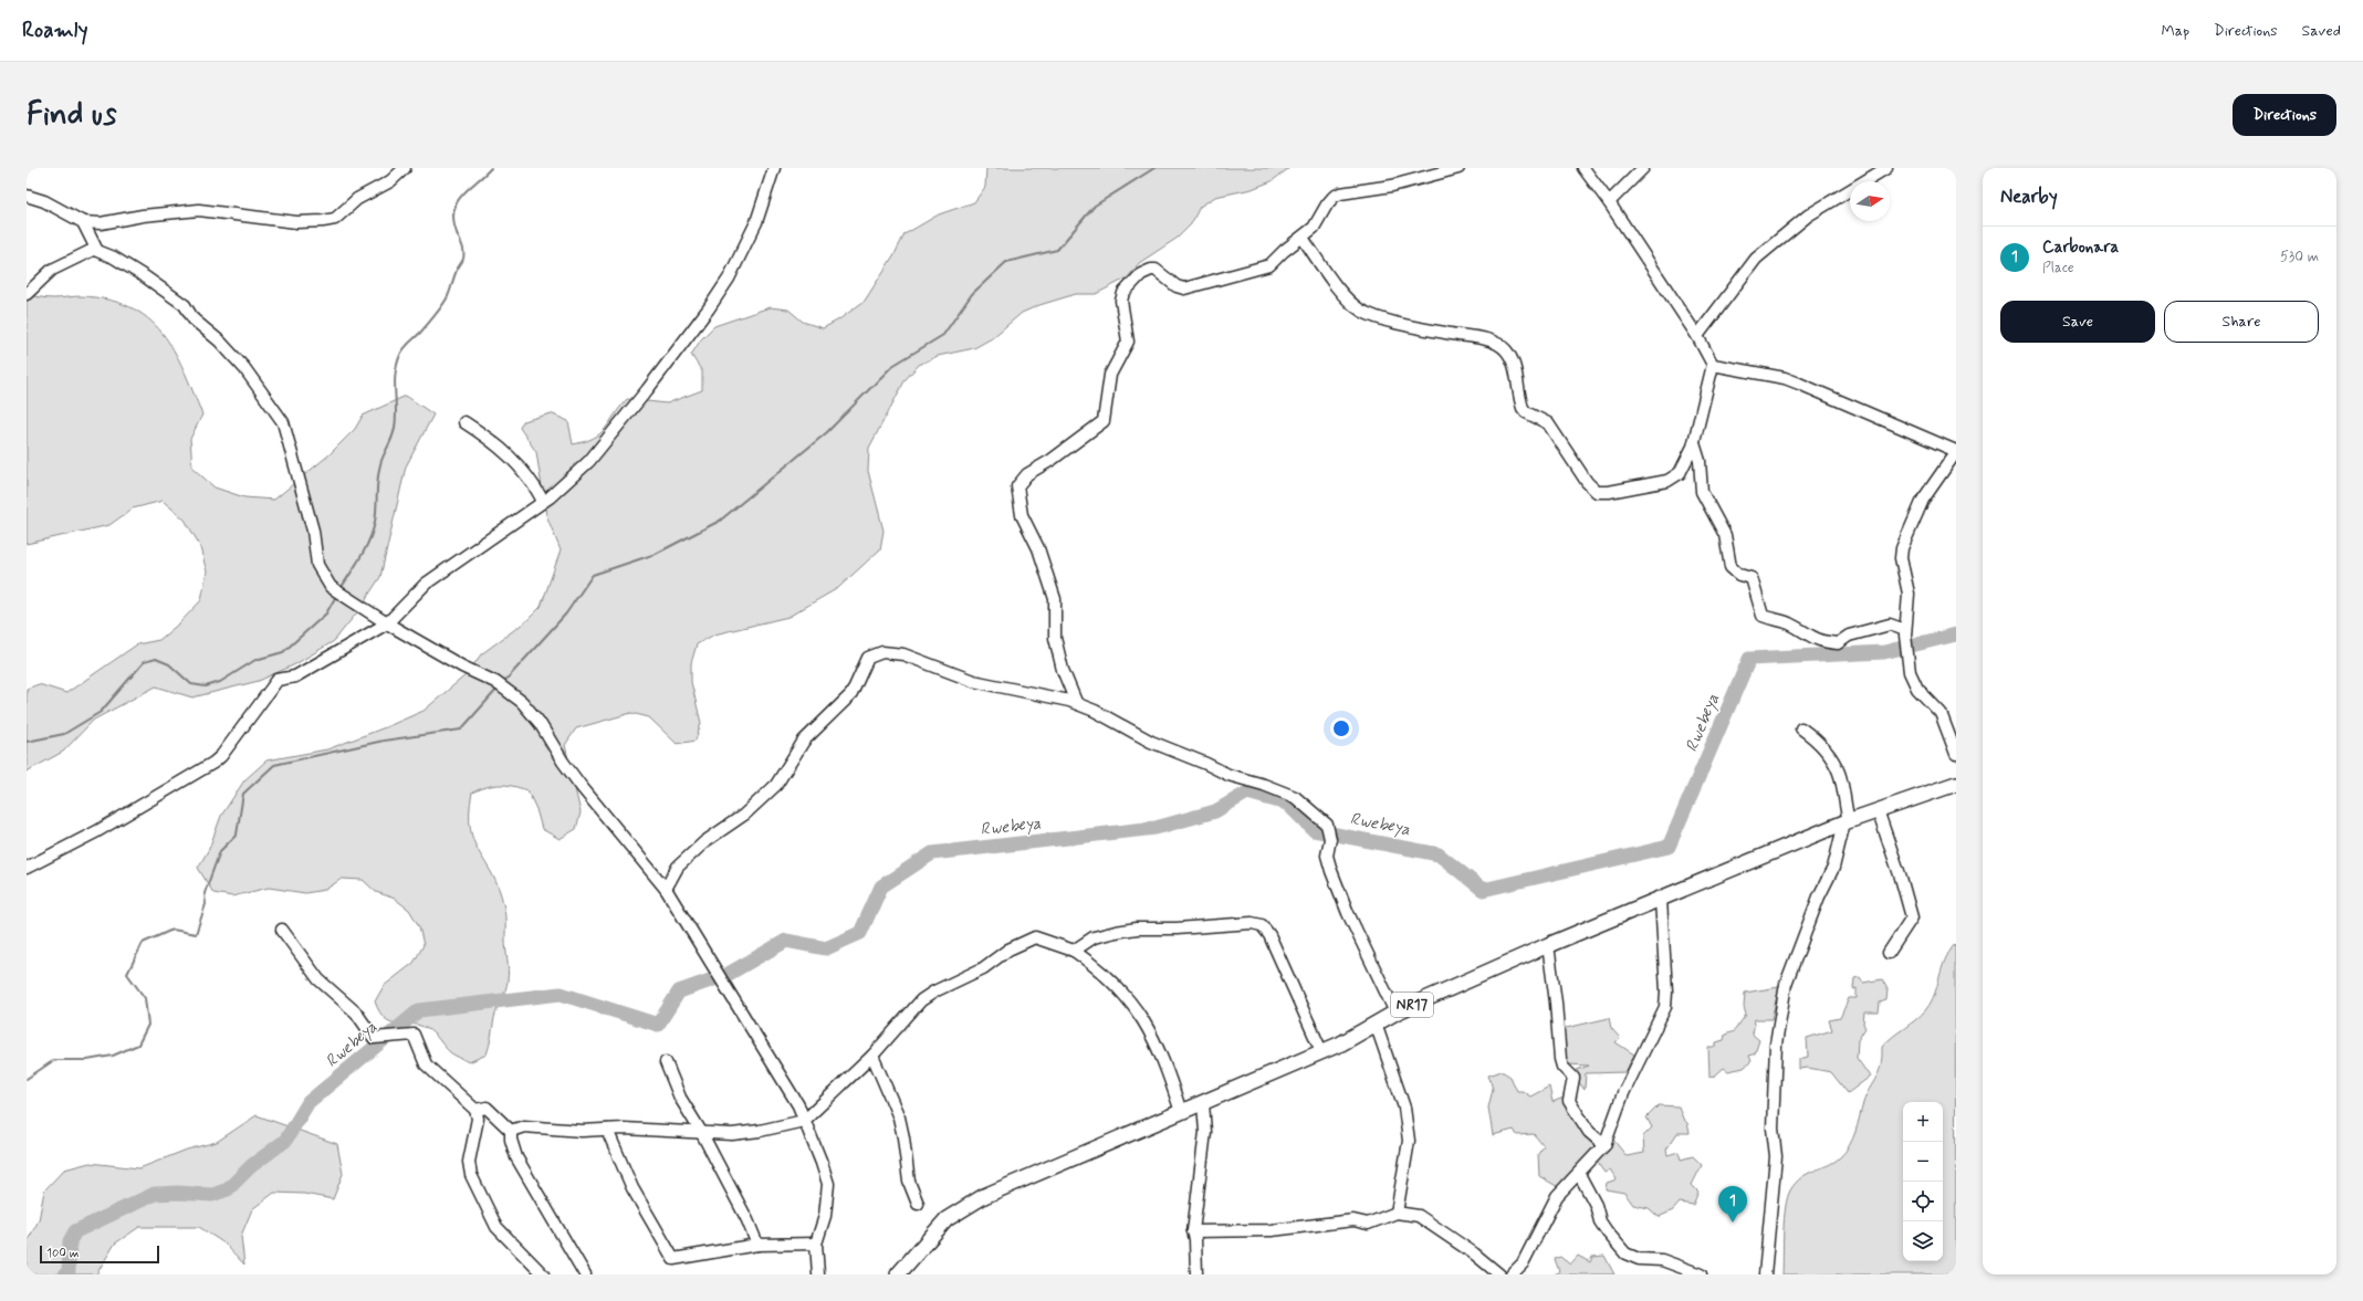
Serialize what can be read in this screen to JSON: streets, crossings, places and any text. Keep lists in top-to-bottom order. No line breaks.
{"streets":{"main road":["NR17"]},"water":["Rwebeya"],"scale_bar":"100 m","north":"right","page":{"header":"Roamly","nav":["Map","Directions","Saved"],"buttons":["Directions",["Save","Share"]],"title":"Find us","heading":"Nearby","list":[{"mark":"1","name":"Carbonara","note":"Place","value":"530 m"}],"map_buttons":["+","−"],"pins":"1","scale":"100 m"}}
